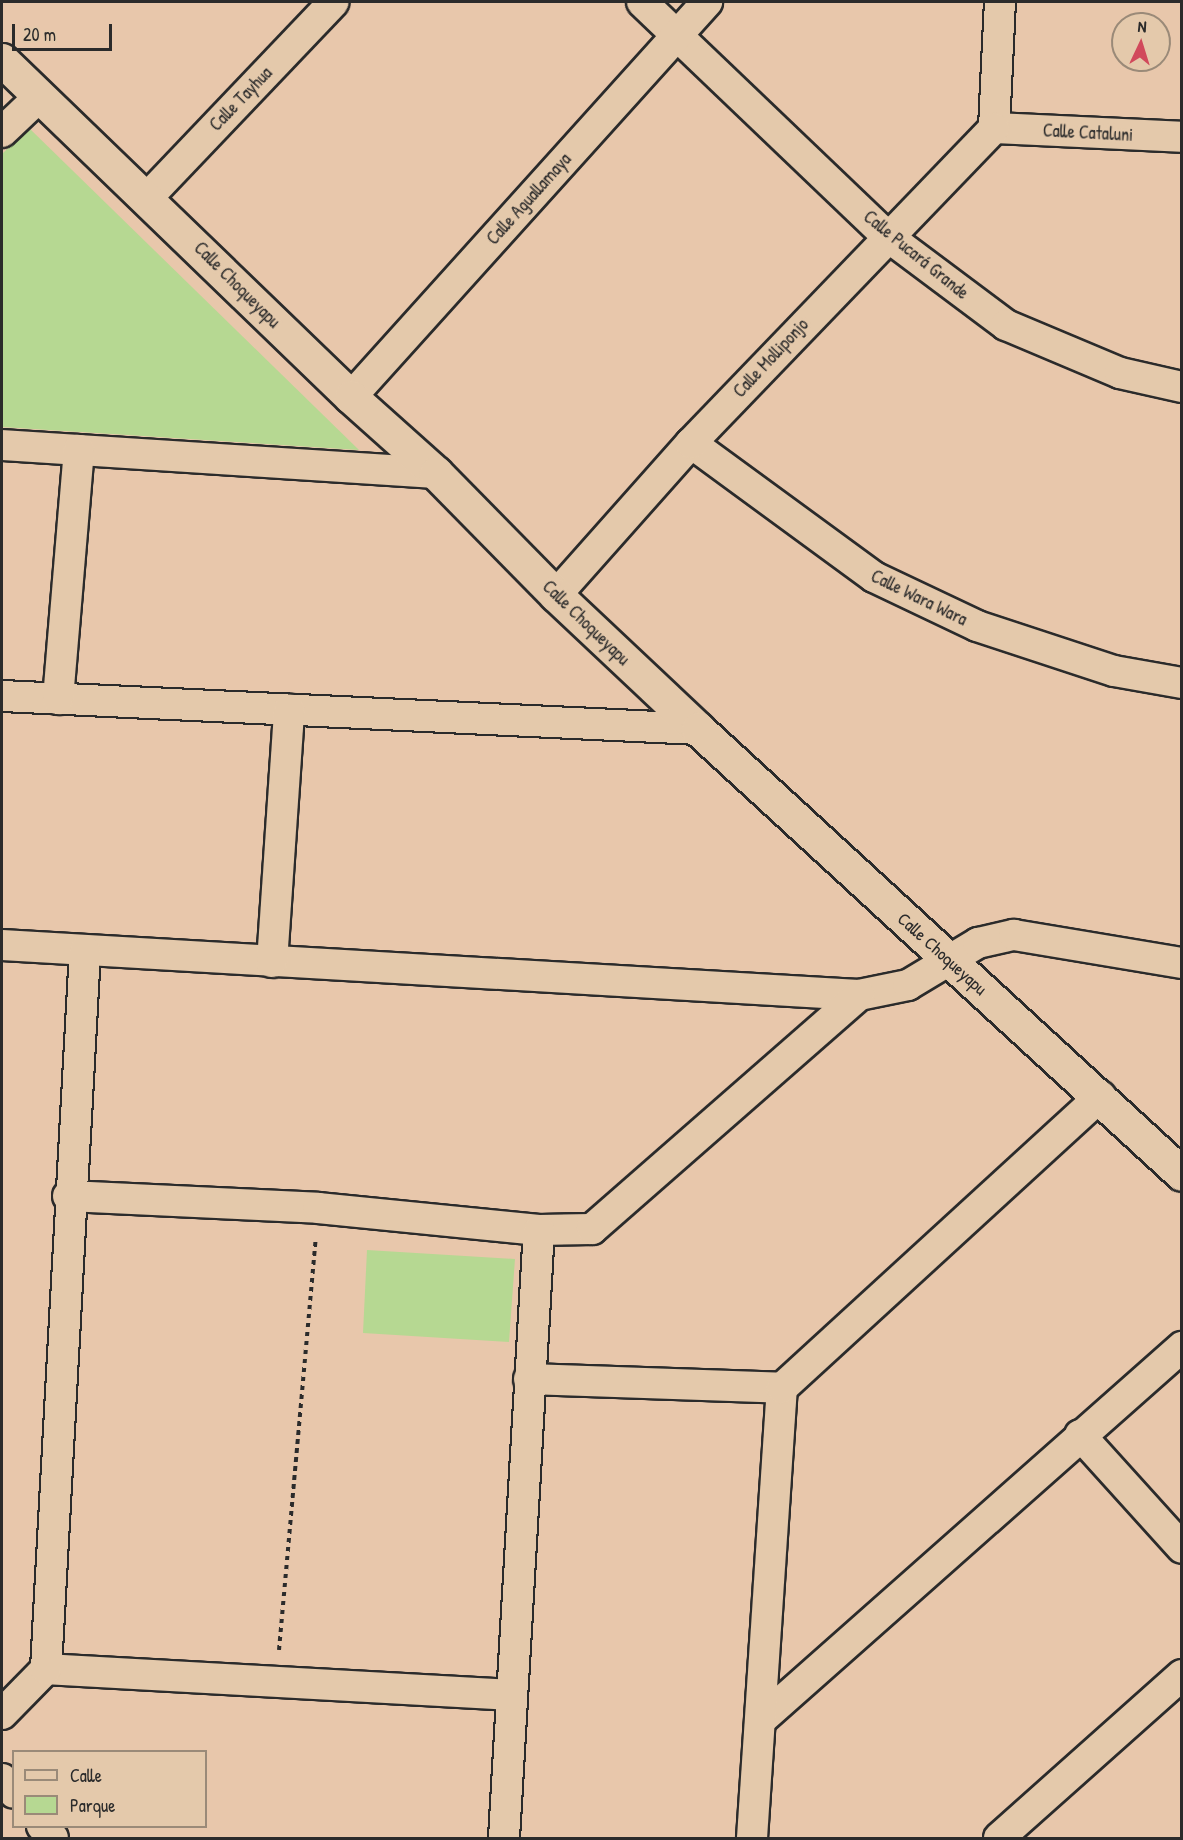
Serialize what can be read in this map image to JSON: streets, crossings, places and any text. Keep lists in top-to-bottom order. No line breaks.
{"streets":{"street":["Calle Tayhua","Calle Cataluni","Calle Aguallamaya","Calle Pucará Grande","Calle Choqueyapu","Calle Molliponjo","Calle Wara Wara"]},"crossings":[["Calle Tayhua","Calle Choqueyapu"],["Calle Cataluni","Calle Molliponjo"],["Calle Aguallamaya","Calle Pucará Grande"],["Calle Aguallamaya","Calle Choqueyapu"],["Calle Pucará Grande","Calle Molliponjo"],["Calle Choqueyapu","Calle Molliponjo"],["Calle Molliponjo","Calle Wara Wara"]],"legend":["Calle","Parque"],"scale_bar":"20 m","north":"top"}
